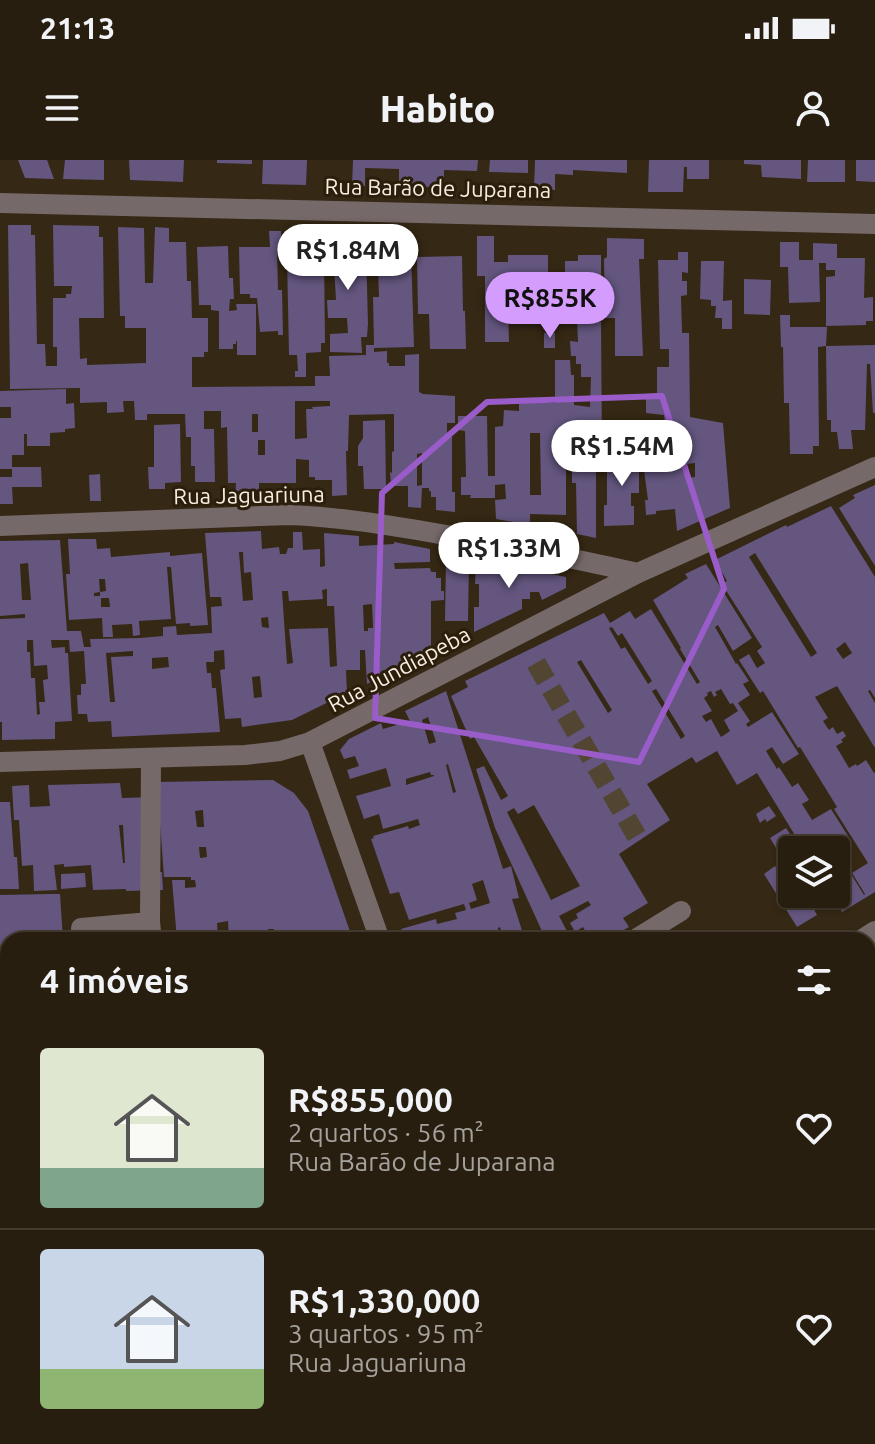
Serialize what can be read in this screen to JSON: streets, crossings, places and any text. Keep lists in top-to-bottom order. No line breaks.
{"streets":{"street":["Rua Barão de Juparana","Rua Jaguariuna","Rua Jundiapeba"]},"crossings":[["Rua Jaguariuna","Rua Jundiapeba"]],"page":{"status":"21:13","header":"Habito","price":["R$1.84M","R$855K","R$1.54M","R$1.33M"],"heading":"4 imóveis","list":[{"name":"R$855,000","note":"2 quartos · 56 m² · Rua Barão de Juparana"},{"name":"R$1,330,000","note":"3 quartos · 95 m² · Rua Jaguariuna"}]}}
